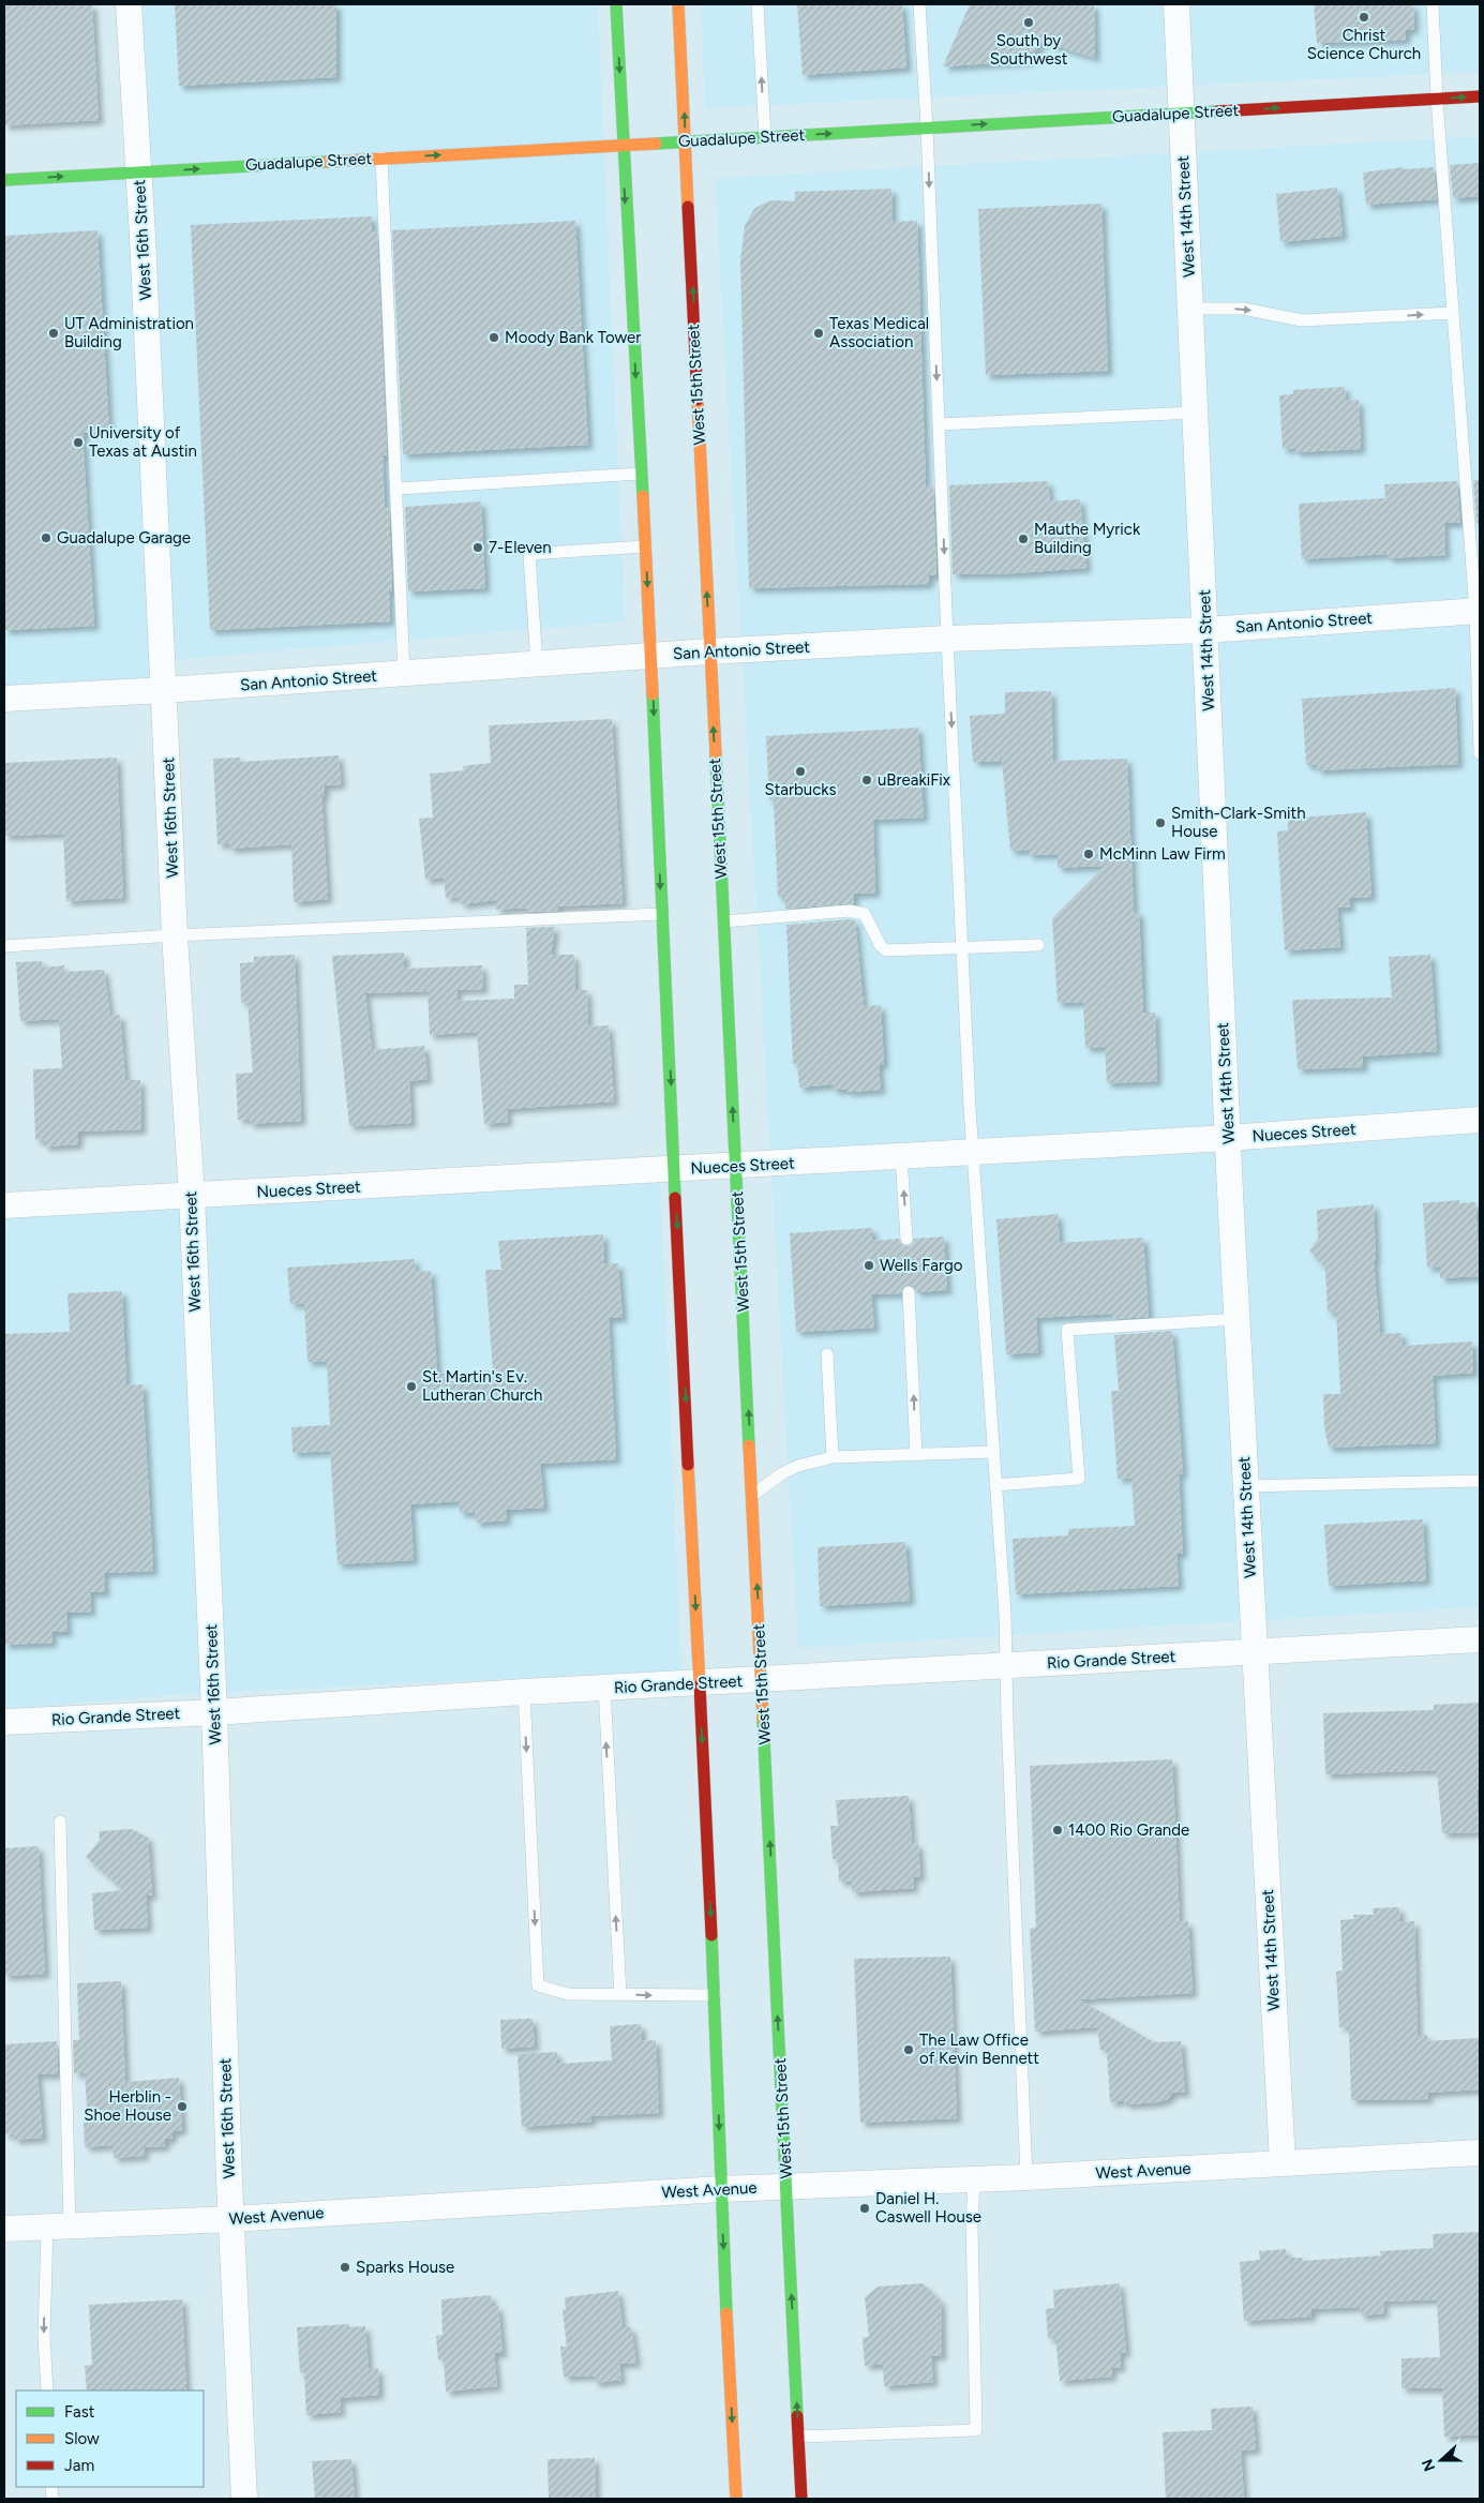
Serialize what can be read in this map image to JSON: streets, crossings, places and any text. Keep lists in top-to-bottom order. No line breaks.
{"streets":{"main road":["Guadalupe Street","West 15th Street"],"street":["West 14th Street","West 16th Street","San Antonio Street","Nueces Street","Rio Grande Street","West Avenue"]},"crossings":[["Guadalupe Street","West 14th Street"],["Guadalupe Street","West 16th Street"],["Guadalupe Street","West 15th Street"],["West 14th Street","San Antonio Street"],["West 14th Street","Nueces Street"],["West 14th Street","Rio Grande Street"],["West 14th Street","West Avenue"],["West 16th Street","San Antonio Street"],["West 16th Street","Nueces Street"],["West 16th Street","Rio Grande Street"],["West 16th Street","West Avenue"],["West 15th Street","San Antonio Street"],["West 15th Street","Nueces Street"],["West 15th Street","Rio Grande Street"],["West 15th Street","West Avenue"]],"one_way":["Guadalupe Street"],"places":["Christ Science Church","South by Southwest","UT Administration Building","Texas Medical Association","Moody Bank Tower","University of Texas at Austin","Guadalupe Garage","Mauthe Myrick Building","7-Eleven","Starbucks","uBreakiFix","Smith-Clark-Smith House","McMinn Law Firm","Wells Fargo","St. Martin's Ev. Lutheran Church","1400 Rio Grande","The Law Office of Kevin Bennett","Herblin - Shoe House","Daniel H. Caswell House","Sparks House"],"legend":["Fast","Slow","Jam"],"north":"left"}
